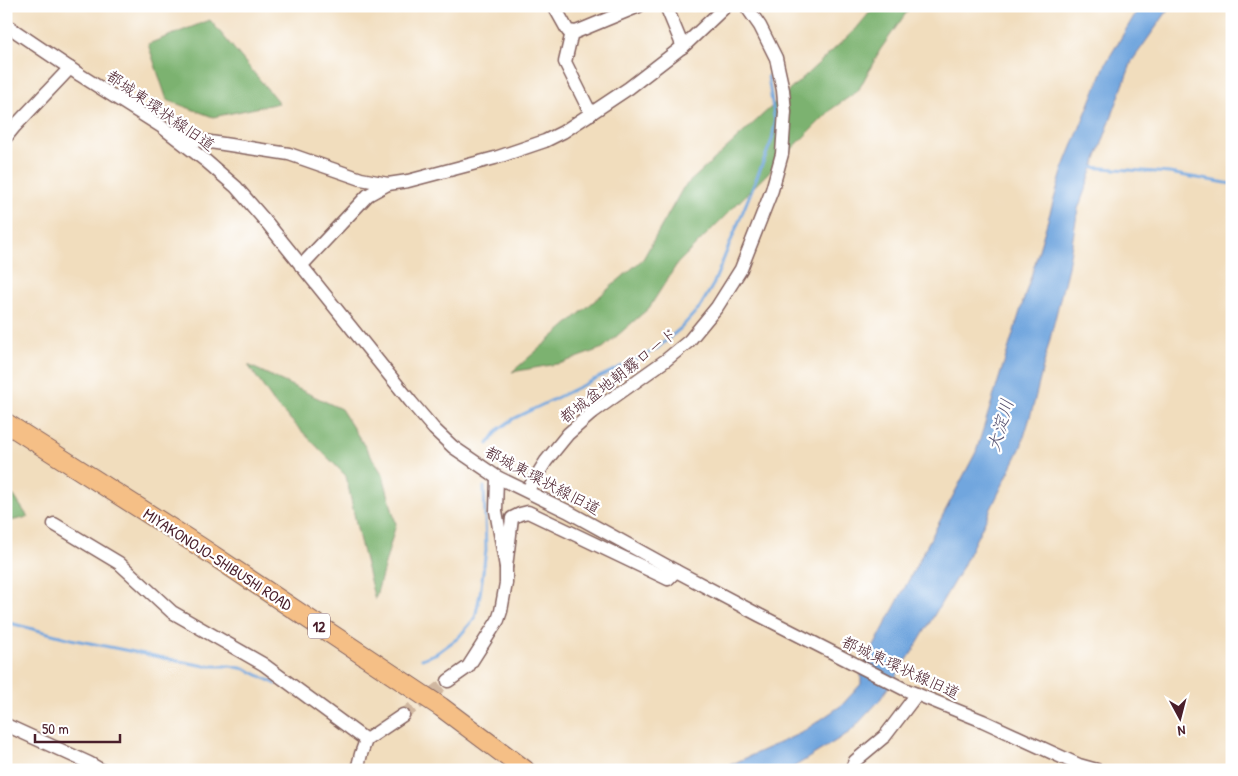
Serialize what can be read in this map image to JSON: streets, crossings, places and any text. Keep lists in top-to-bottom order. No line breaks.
{"streets":{"highway":["MIYAKONOJO-SHIBUSHI ROAD","12"],"street":["都城東環状線旧道","都城盆地朝霧ロード"]},"crossings":[["都城東環状線旧道","都城盆地朝霧ロード"]],"water":["大淀川"],"scale_bar":"50 m","north":"bottom"}
